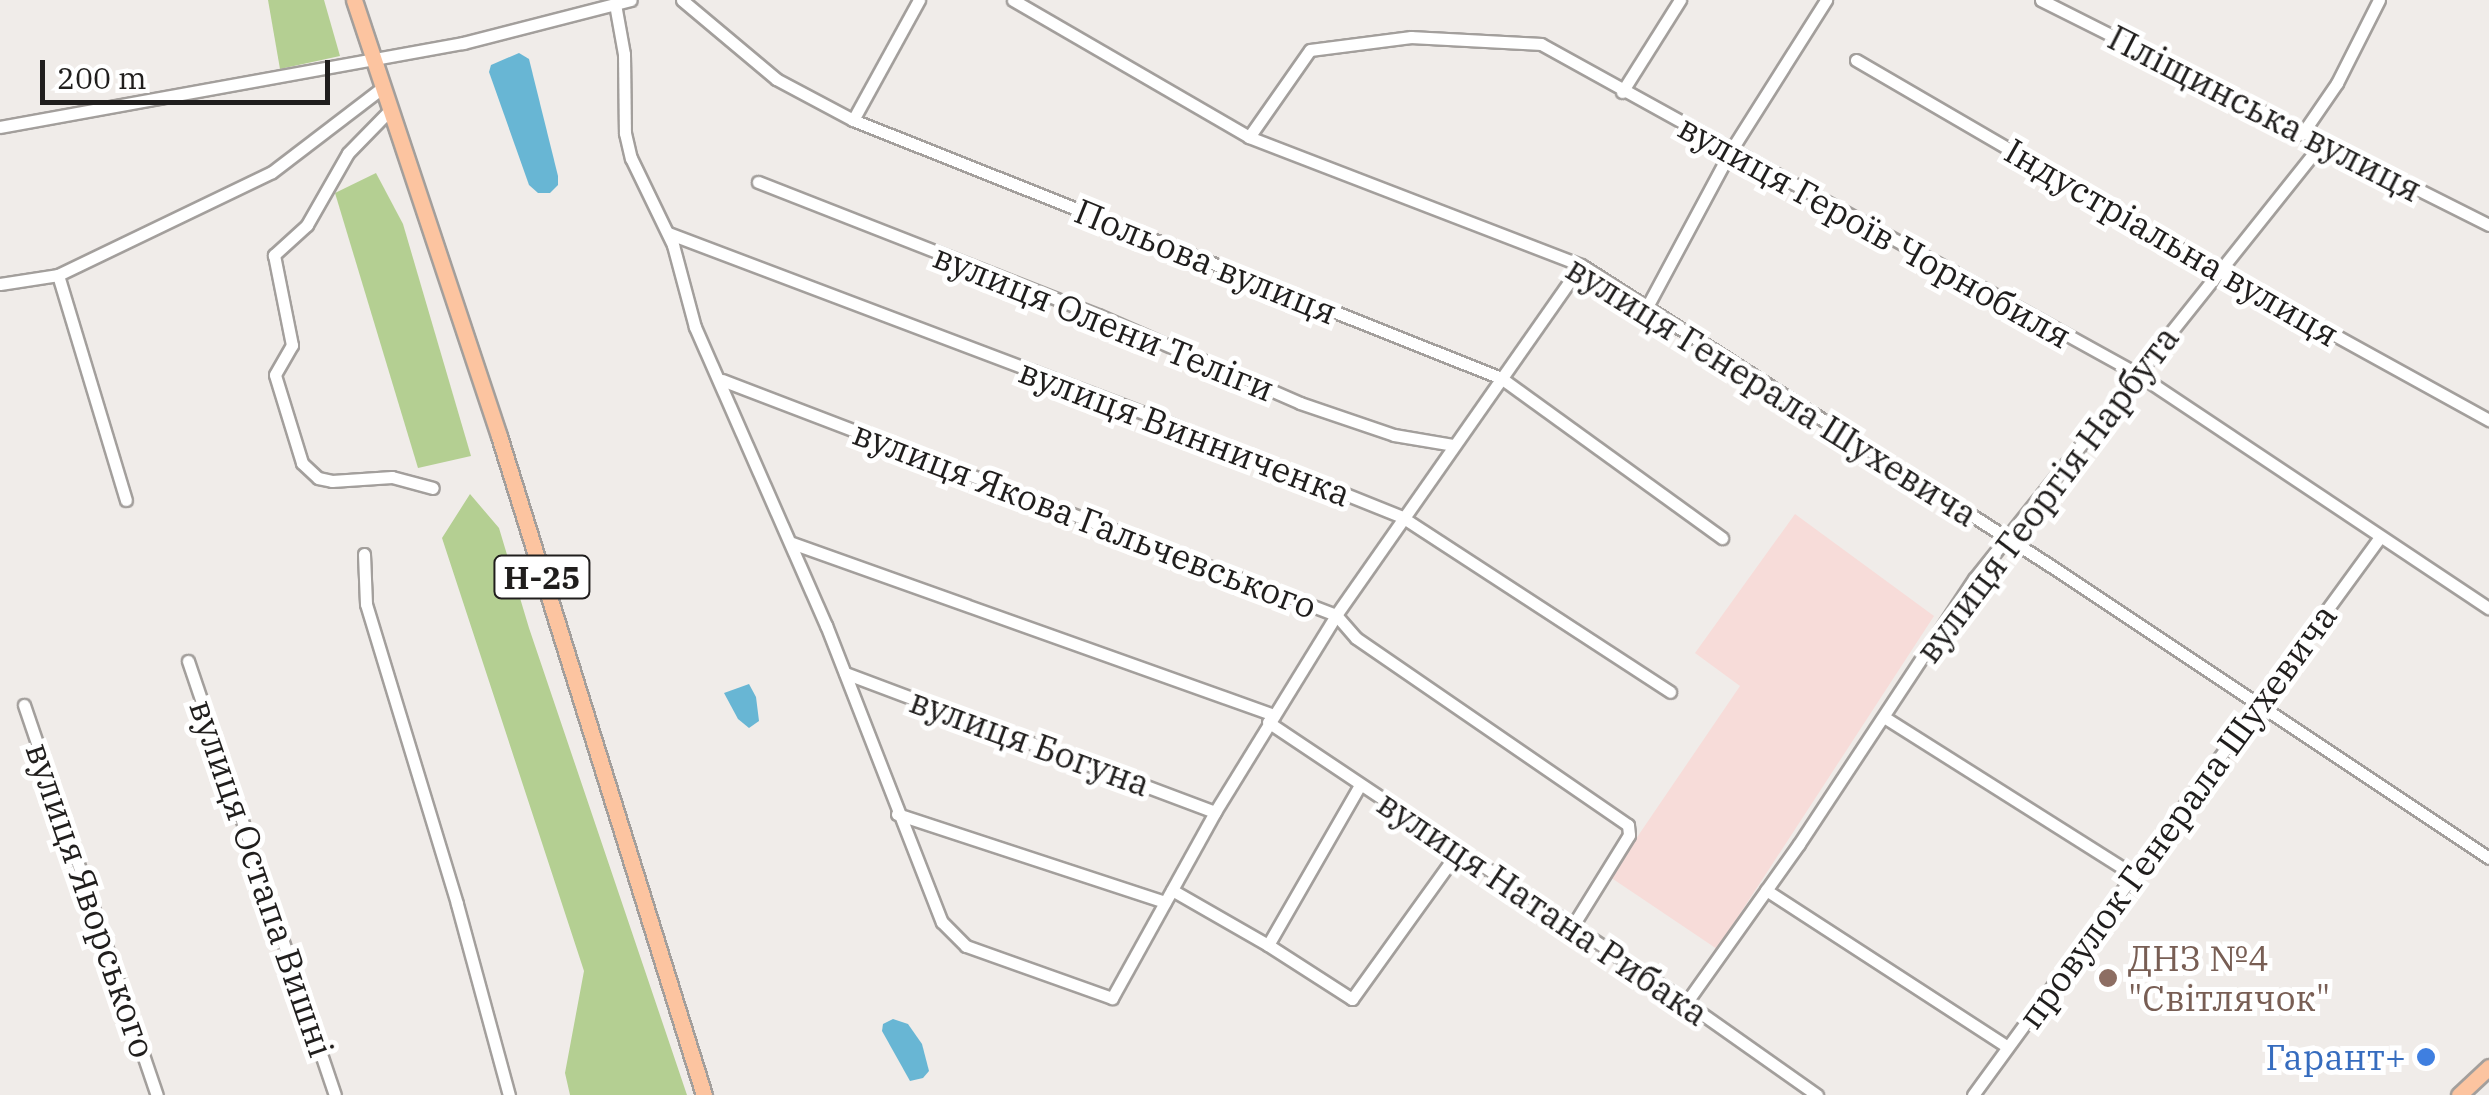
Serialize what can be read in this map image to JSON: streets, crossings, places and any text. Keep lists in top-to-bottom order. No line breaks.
{"streets":{"main road":["Н-25"],"street":["Пліщинська вулиця","вулиця Героїв Чорнобиля","Індустріальна вулиця","Польова вулиця","вулиця Олени Теліги","вулиця Генерала Шухевича","вулиця Винниченка","вулиця Георгія Нарбута","вулиця Якова Гальчевського","вулиця Богуна","провулок Генерала Шухевича","вулиця Остапа Вишні","вулиця Яворського","вулиця Натана Рибака"]},"crossings":[["Пліщинська вулиця","вулиця Георгія Нарбута"],["вулиця Героїв Чорнобиля","вулиця Генерала Шухевича"],["вулиця Героїв Чорнобиля","вулиця Георгія Нарбута"],["вулиця Героїв Чорнобиля","провулок Генерала Шухевича"],["Індустріальна вулиця","вулиця Георгія Нарбута"],["вулиця Генерала Шухевича","вулиця Георгія Нарбута"],["вулиця Генерала Шухевича","провулок Генерала Шухевича"],["вулиця Георгія Нарбута","вулиця Натана Рибака"],["вулиця Якова Гальчевського","вулиця Натана Рибака"]],"places":["ДНЗ №4 \"Світлячок\"","Гарант+"],"scale_bar":"200 m"}
